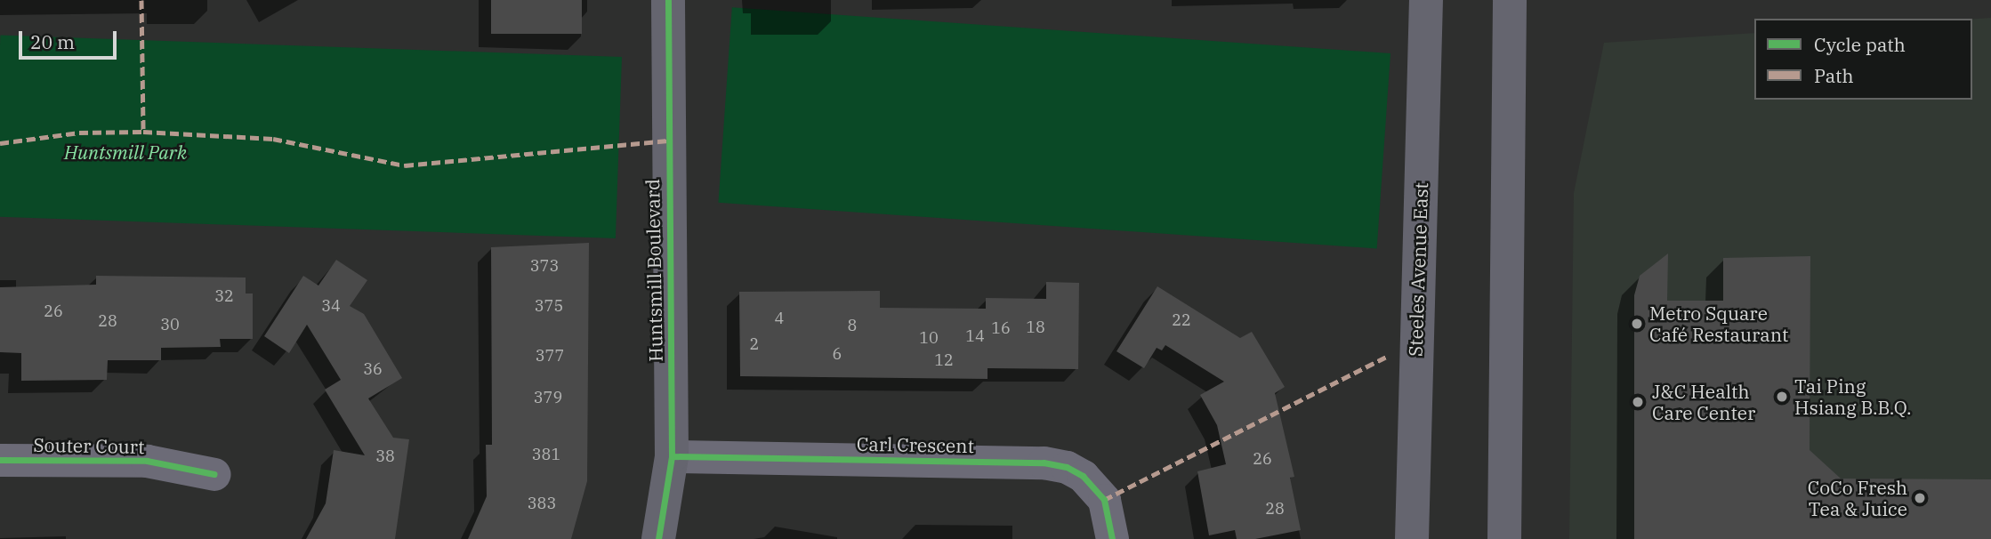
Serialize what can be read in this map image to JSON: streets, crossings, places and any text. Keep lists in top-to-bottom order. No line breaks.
{"streets":{"main road":["Steeles Avenue East","Huntsmill Boulevard"],"street":["Carl Crescent","Souter Court"]},"crossings":[["Huntsmill Boulevard","Carl Crescent"]],"parks":["Huntsmill Park"],"places":["Metro Square Café Restaurant","Tai Ping Hsiang B.B.Q.","J&C Health Care Center","CoCo Fresh Tea & Juice"],"house_numbers":["373","32","34","375","26","4","22","28","30","8","18","16","14","10","2","6","377","12","36","379","381","38","26","383","28"],"legend":["Cycle path","Path"],"scale_bar":"20 m"}
